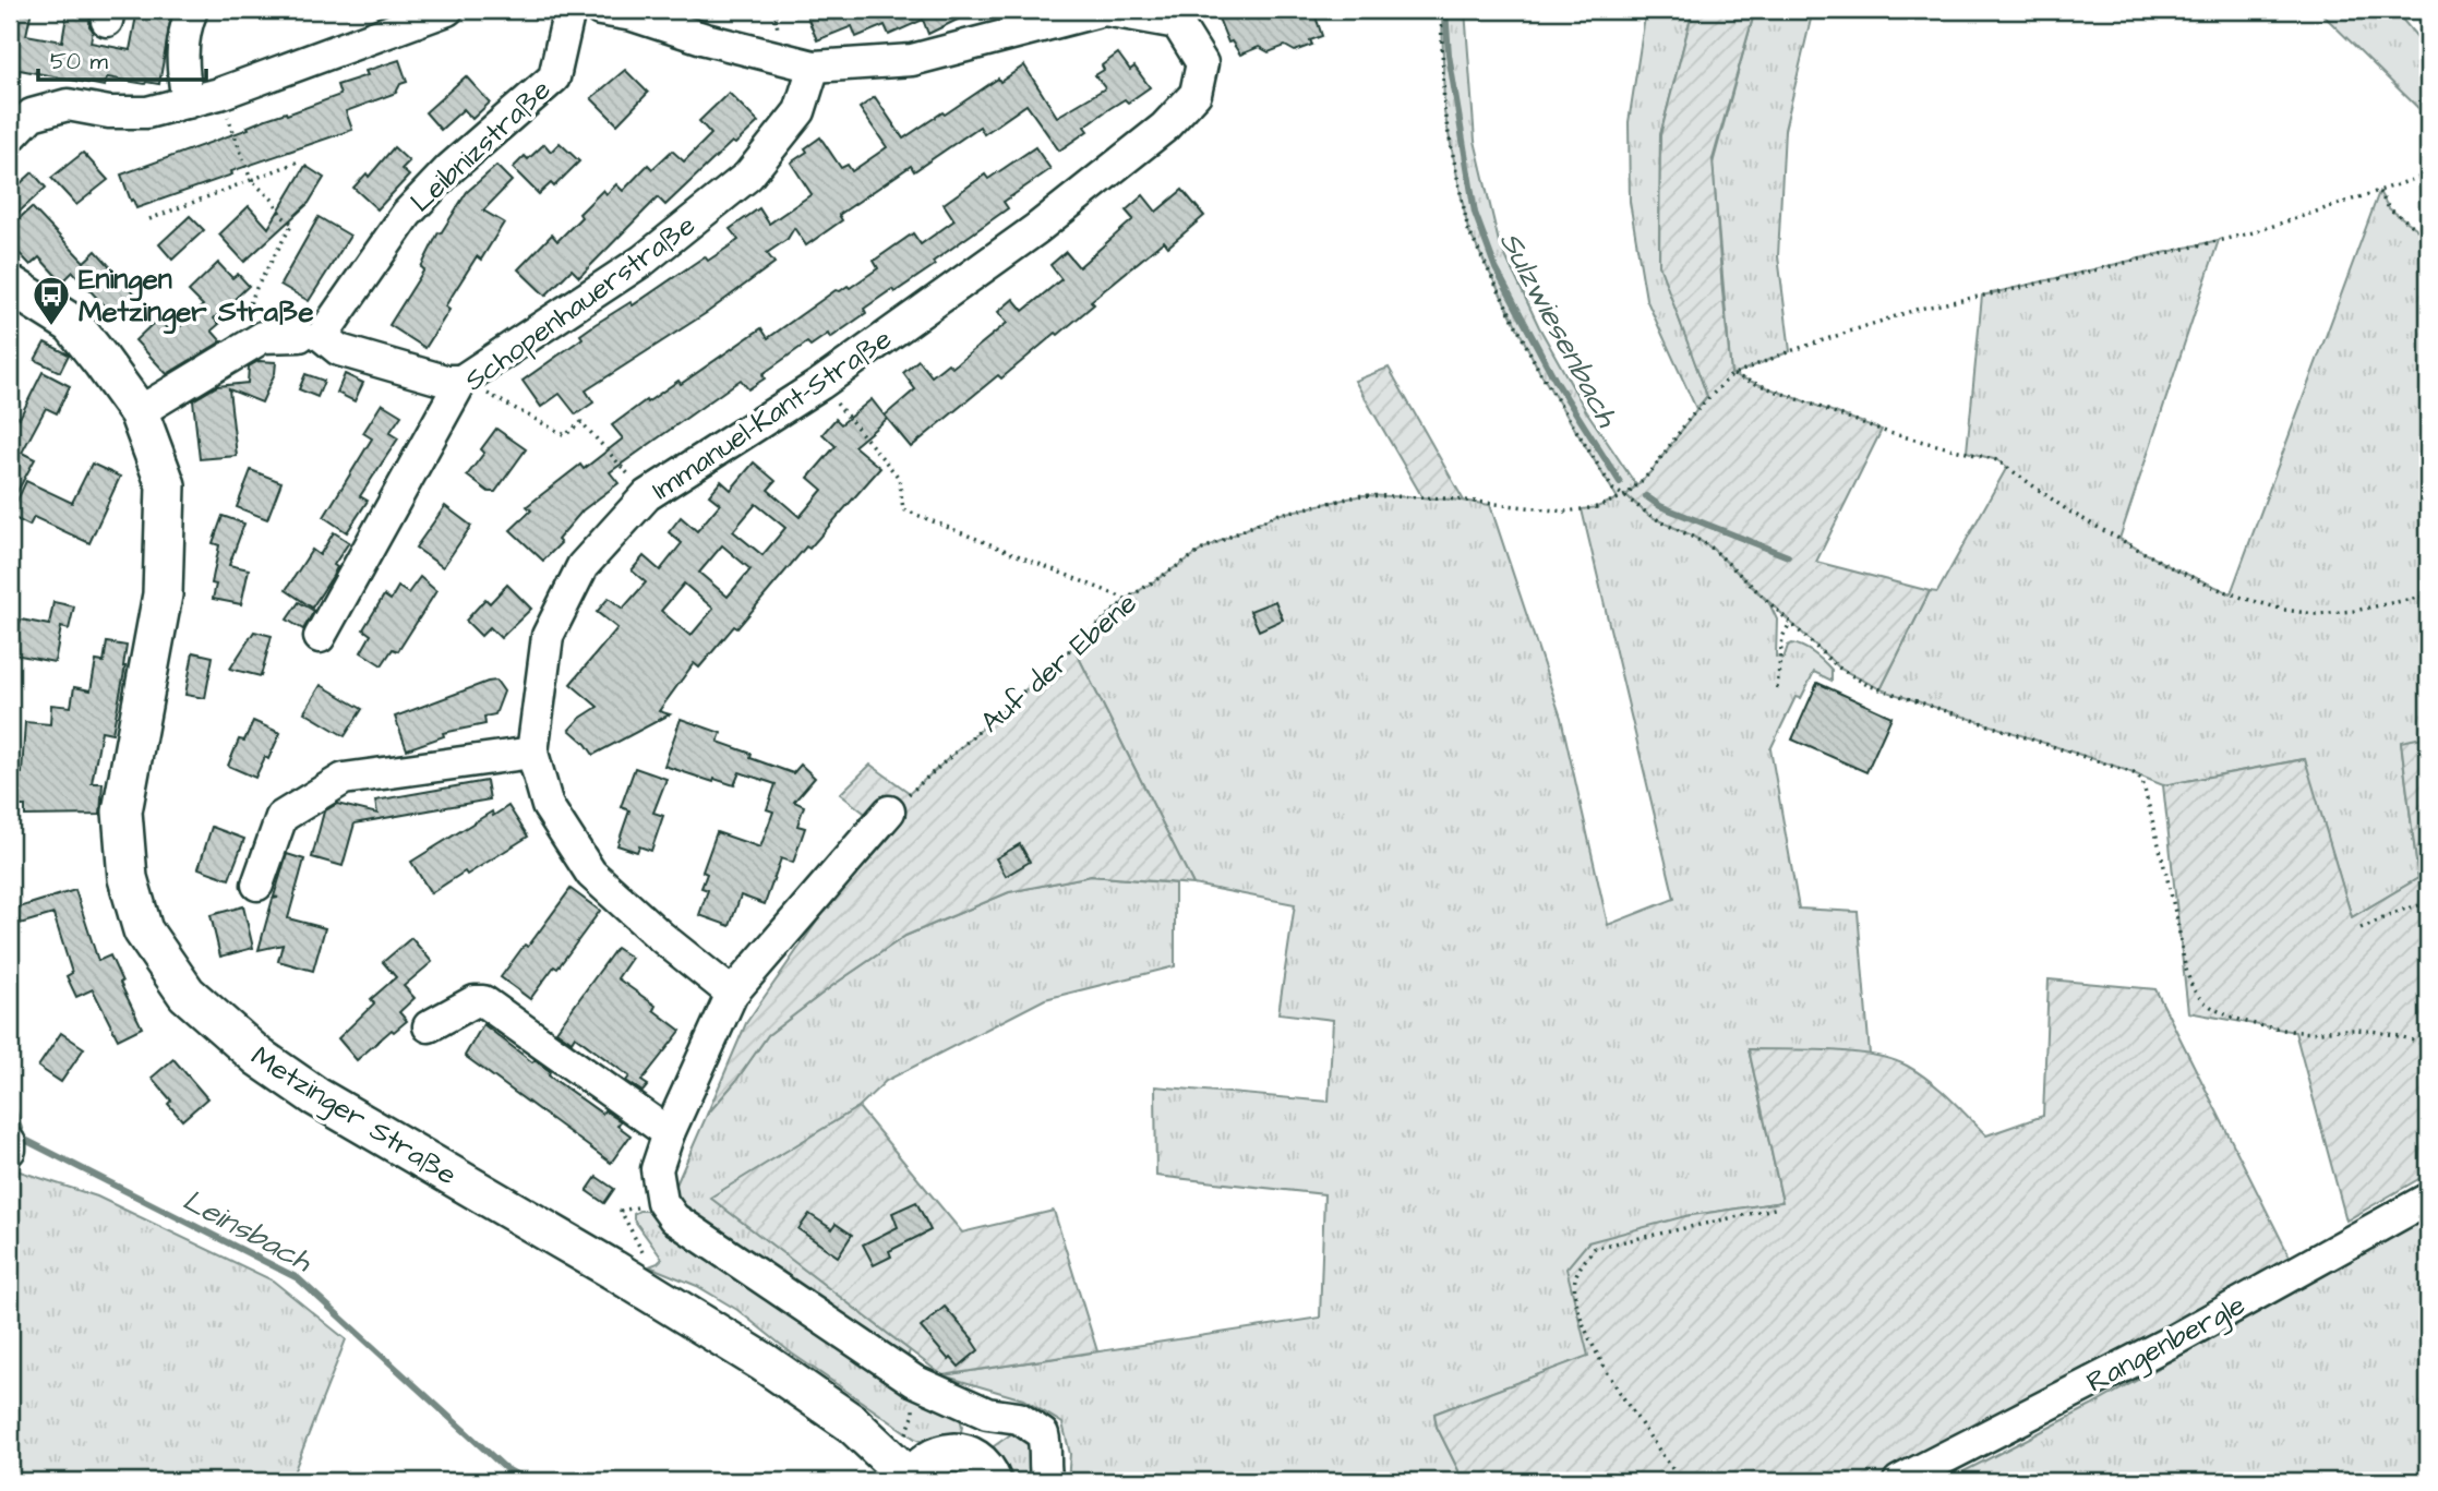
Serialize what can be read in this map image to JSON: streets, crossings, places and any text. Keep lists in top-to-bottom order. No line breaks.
{"streets":{"main road":["Metzinger Straße"],"street":["Leibnizstraße","Schopenhauerstraße","Immanuel-Kant-Straße","Rangenbergle"],"path":["Auf der Ebene"]},"crossings":[["Leibnizstraße","Schopenhauerstraße"],["Schopenhauerstraße","Immanuel-Kant-Straße"]],"water":["Sulzwiesenbach","Leinsbach"],"places":{"bus stop":["Eningen Metzinger Straße"]},"scale_bar":"50 m"}
